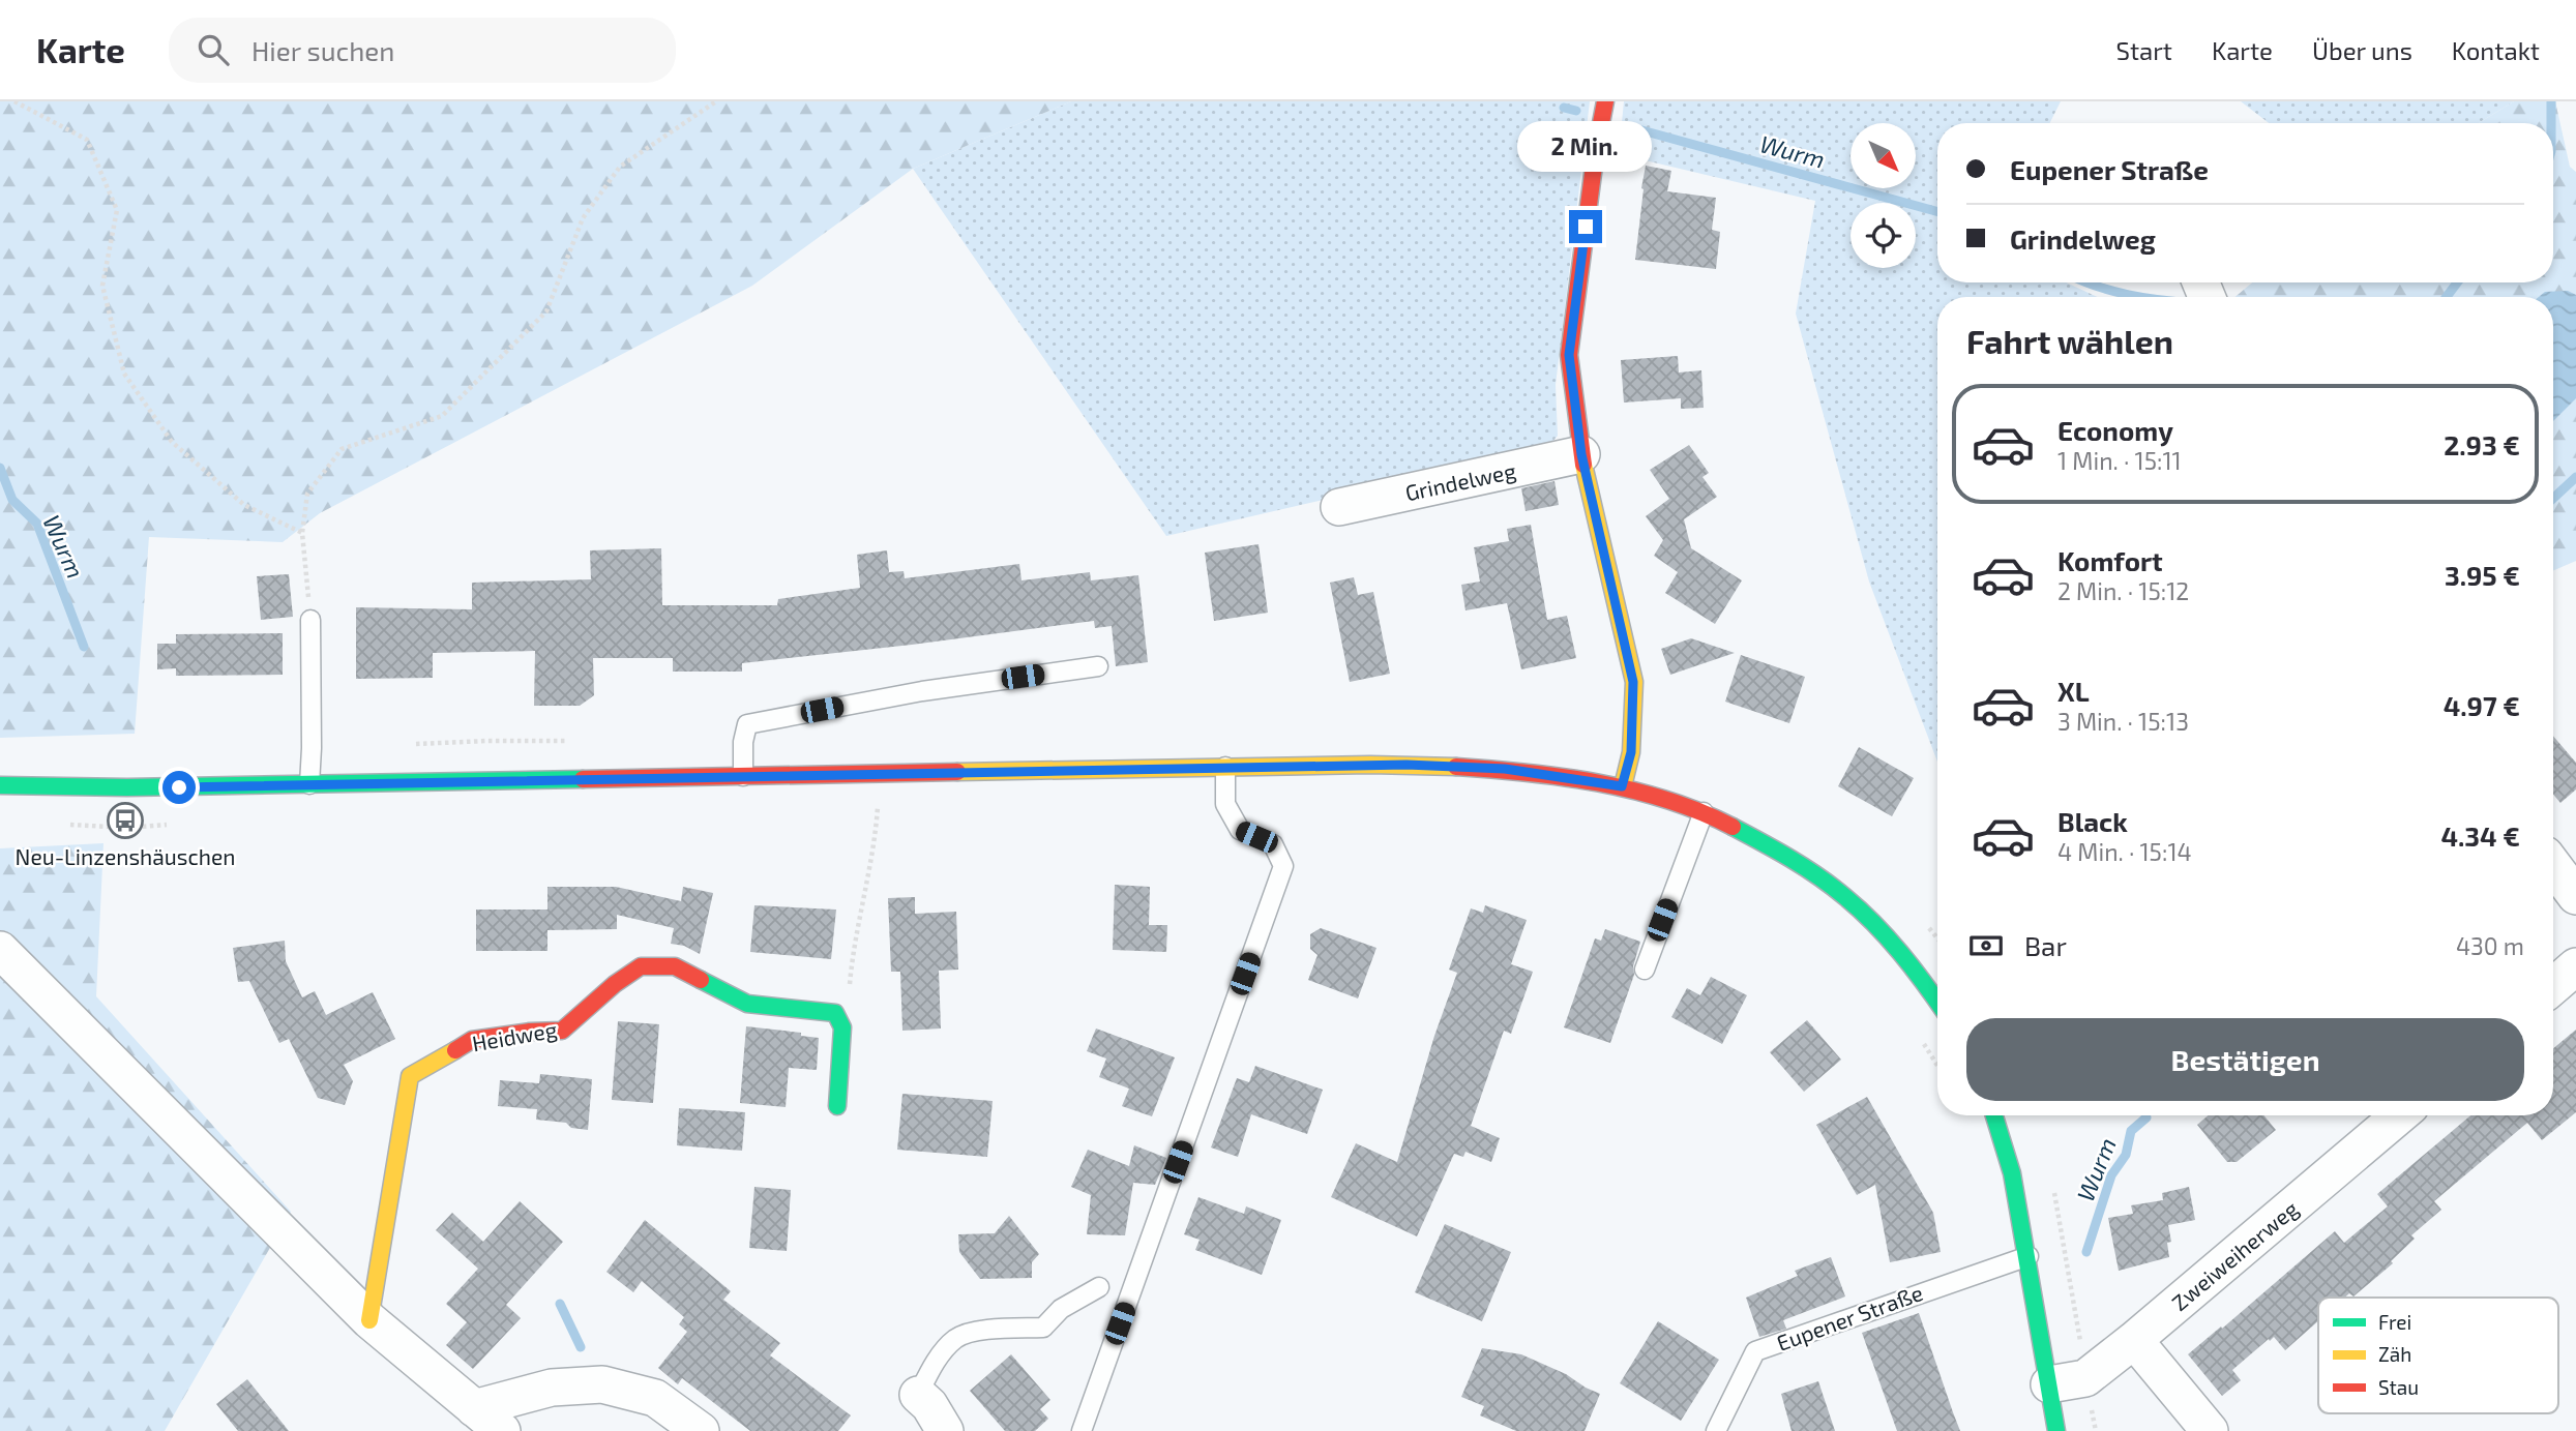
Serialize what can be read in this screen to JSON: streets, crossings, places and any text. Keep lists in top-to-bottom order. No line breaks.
{"streets":{"main road":["Heidweg"],"street":["Grindelweg","Zweiweiherweg"],"lane":["Eupener Straße"]},"water":["Wurm"],"places":{"bus stop":["Neu-Linzenshäuschen"]},"legend":["Frei","Zäh","Stau"],"north":"bottom right","page":{"header":"Karte","search":"Hier suchen","nav":["Start","Karte","Über uns","Kontakt"],"bubble":"2 Min.","banner":["Eupener Straße","Grindelweg"],"heading":"Fahrt wählen","list":[{"name":"Economy","note":"1 Min. · 15:11","value":"2.93 €"},{"name":"Komfort","note":"2 Min. · 15:12","value":"3.95 €"},{"name":"XL","note":"3 Min. · 15:13","value":"4.97 €"},{"name":"Black","note":"4 Min. · 15:14","value":"4.34 €"}],"pay":["Bar","430 m"],"buttons":"Bestätigen"}}
